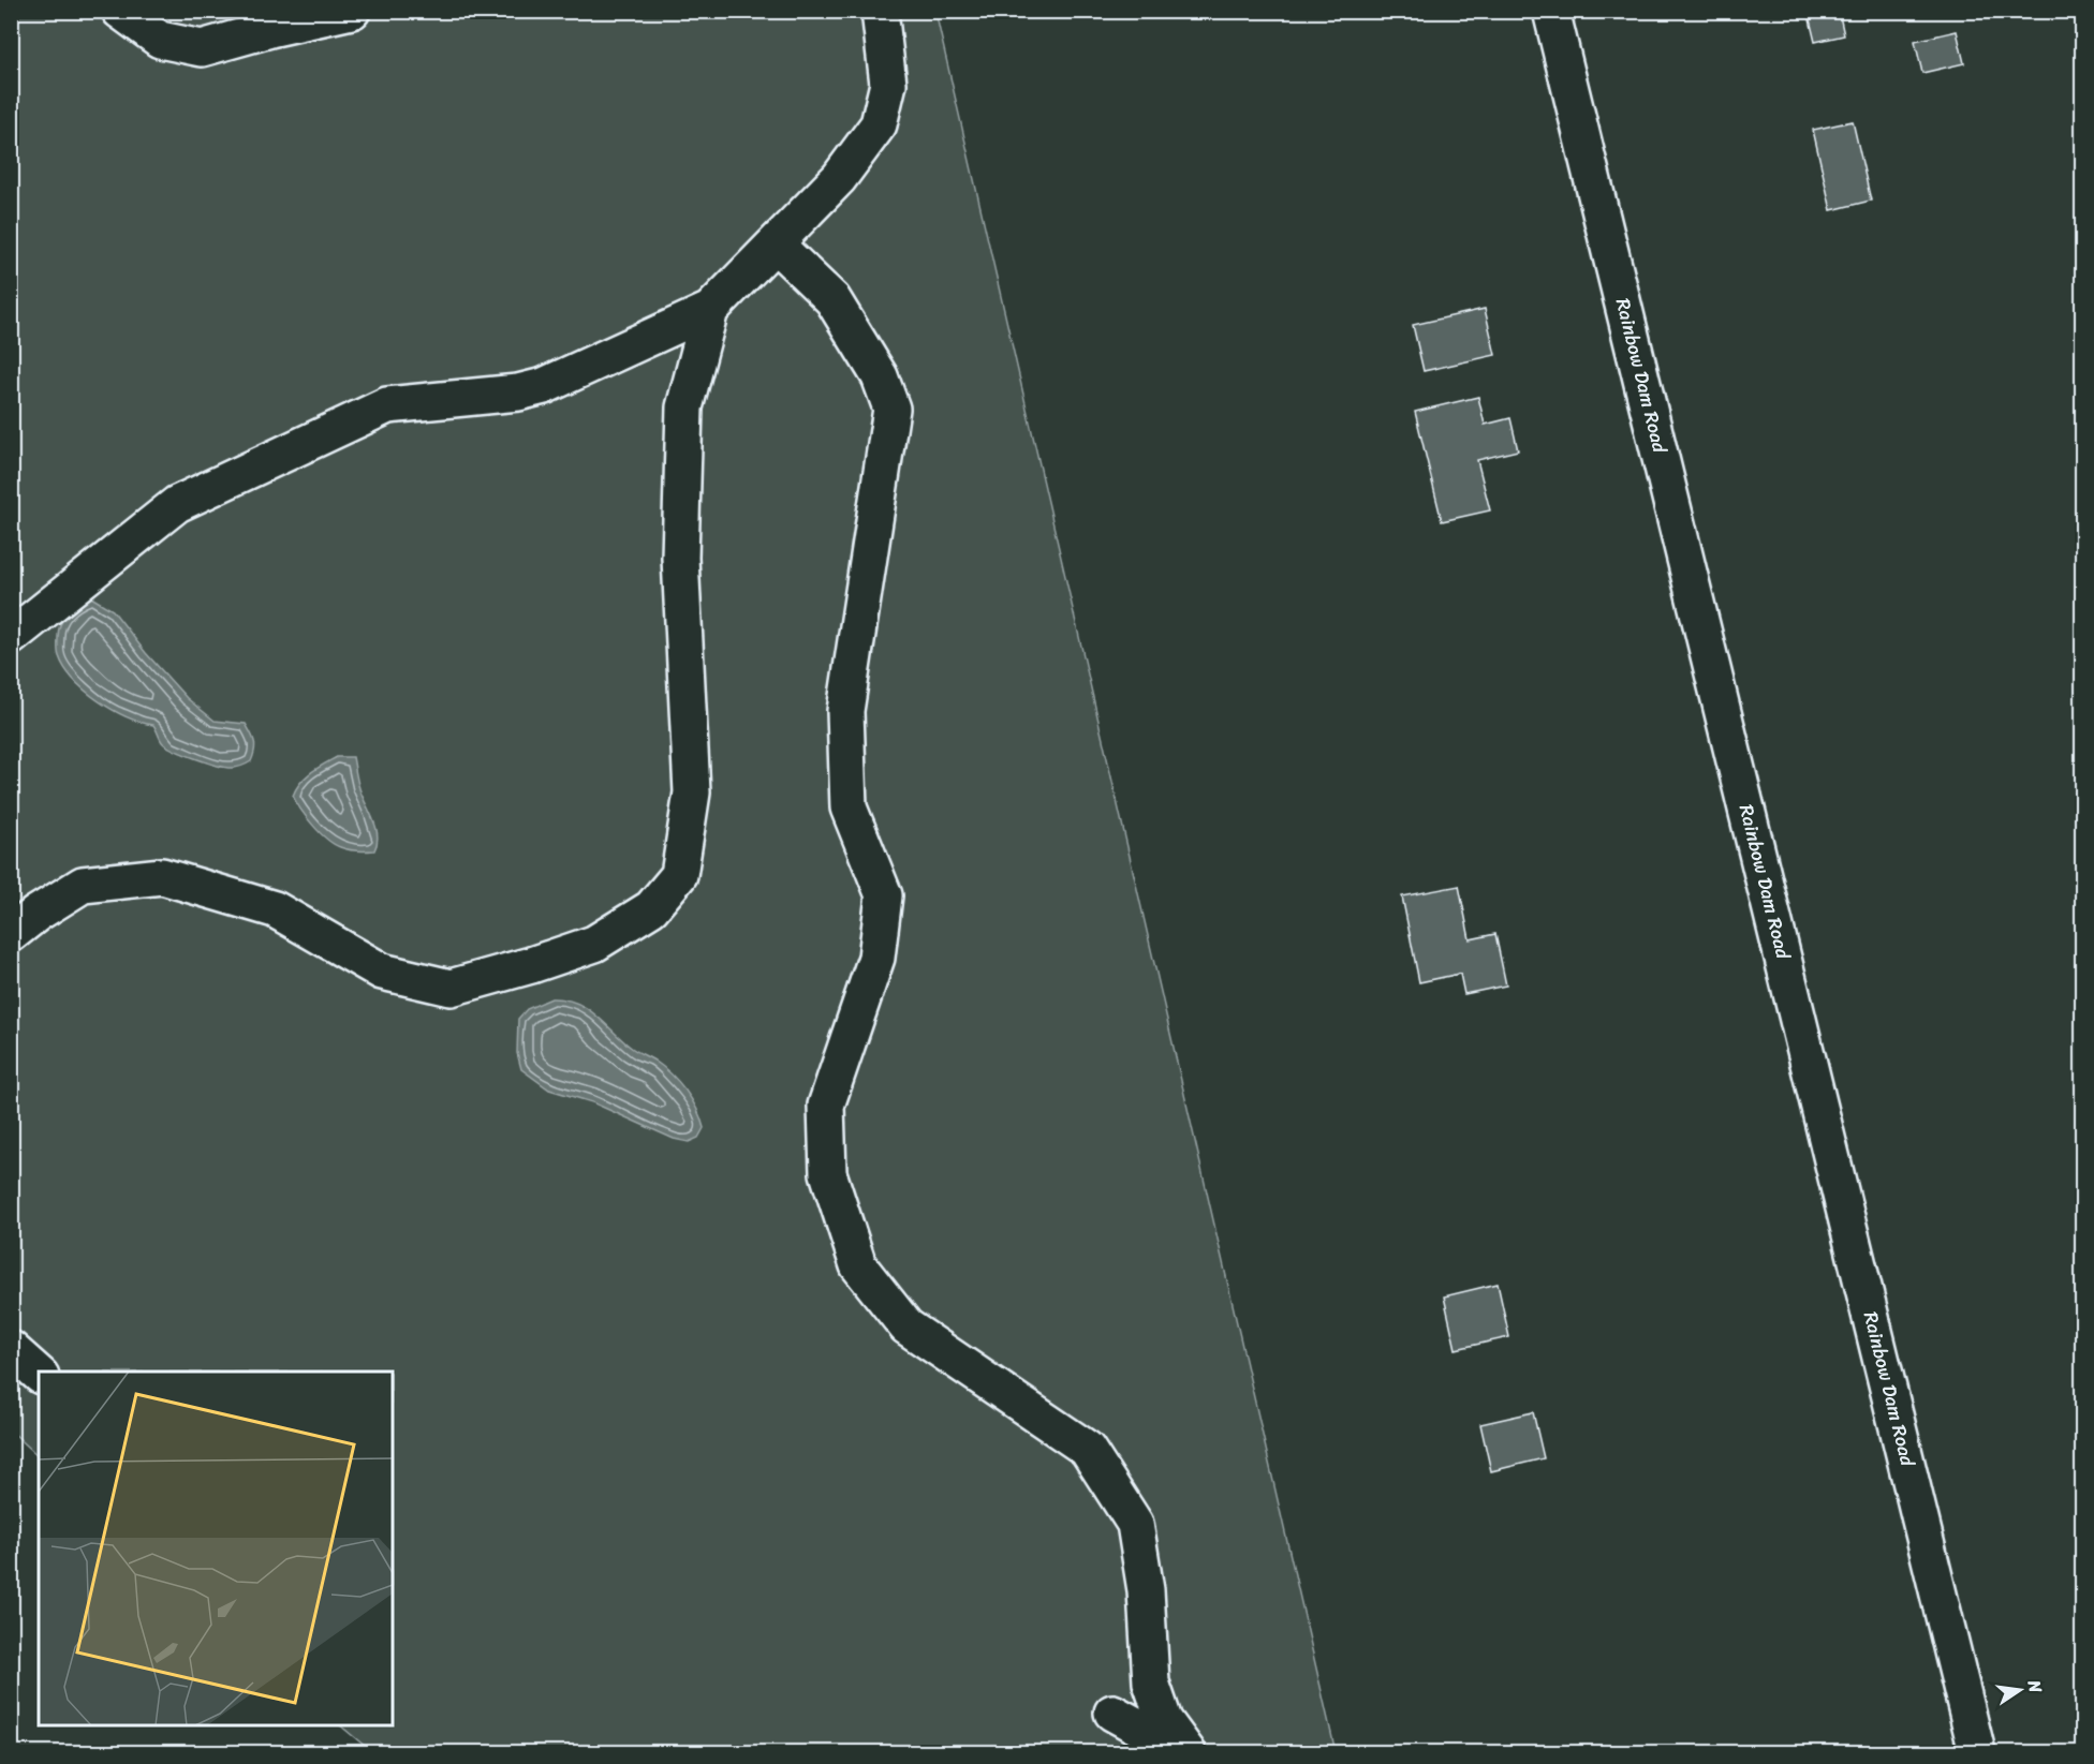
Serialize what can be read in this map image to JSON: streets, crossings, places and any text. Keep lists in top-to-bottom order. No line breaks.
{"streets":{"street":["Rainbow Dam Road"]},"north":"right"}
